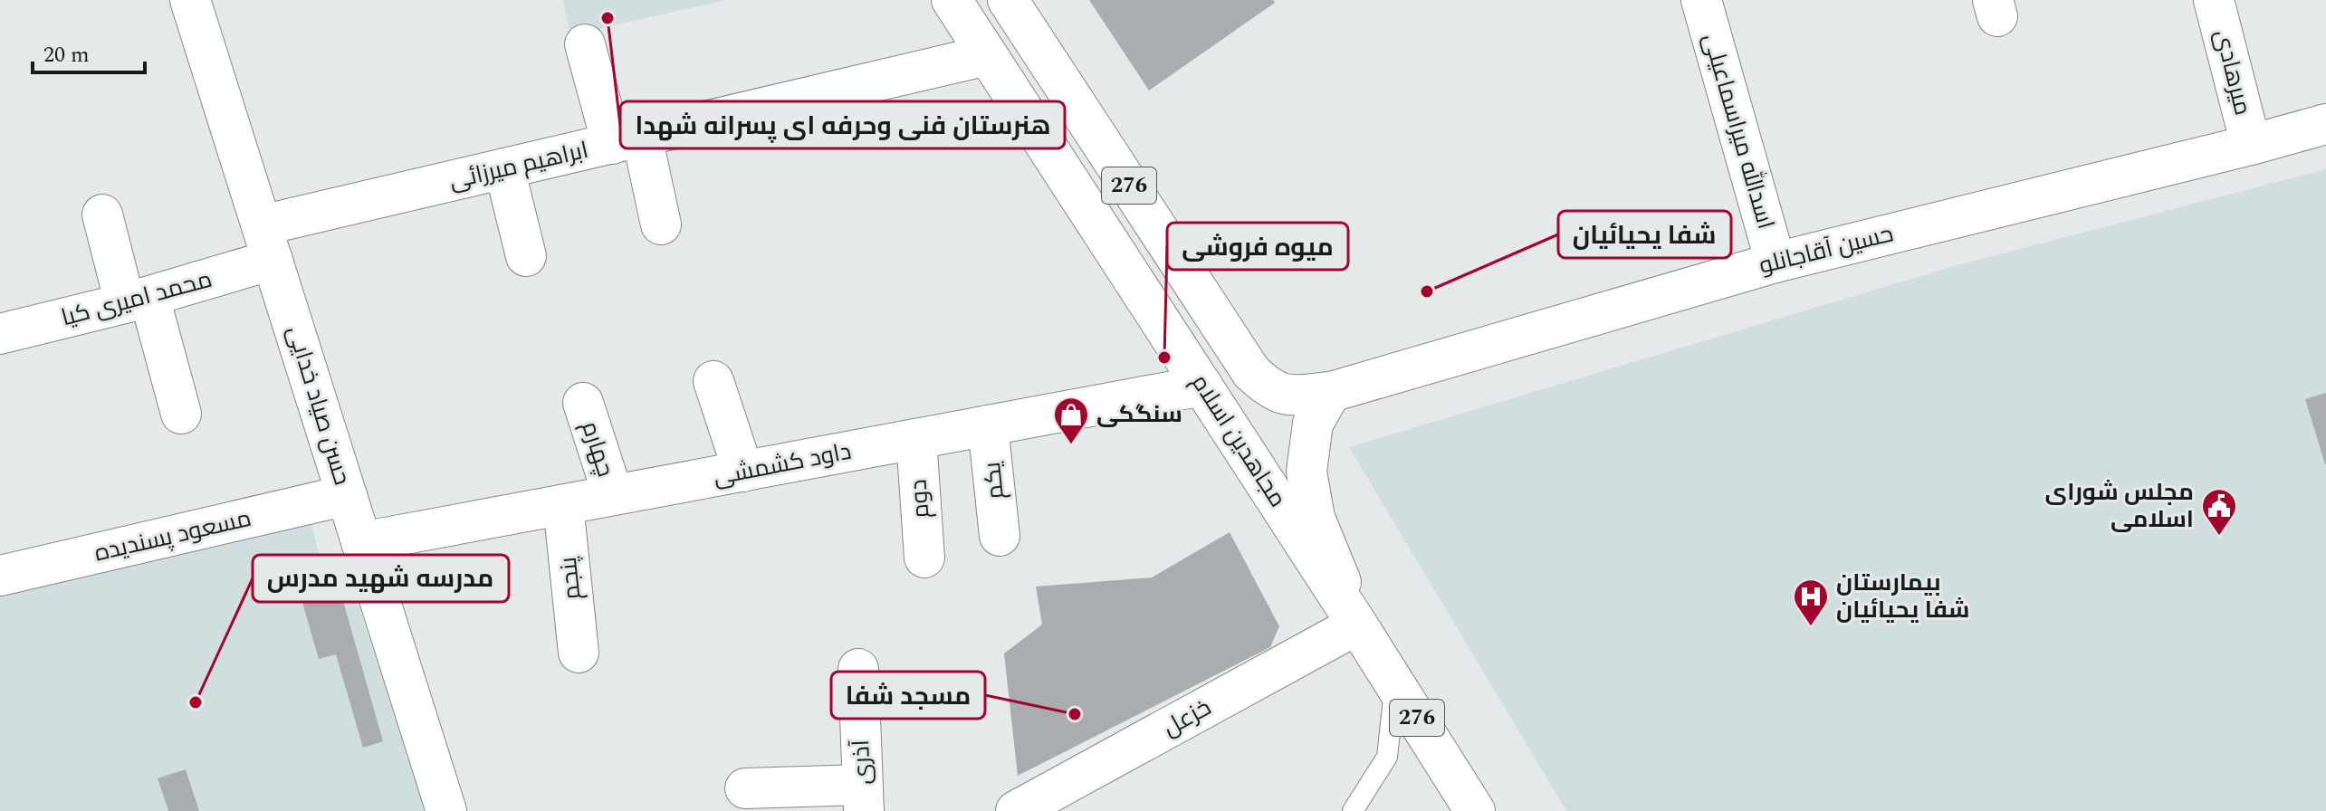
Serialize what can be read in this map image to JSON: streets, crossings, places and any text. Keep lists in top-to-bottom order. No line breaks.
{"streets":{"street":["میرهادی","اسدالله میراسماعیلی","ابراهیم میرزائی","276","حسین آقاجانلو","محمد امیری کیا","حسن صیاد خدایی","مجاهدین اسلام","چهارم","داود کشمشی","یکم","دوم","مسعود پسندیده","پنجم","خزعل","آذری"]},"crossings":[["میرهادی","حسین آقاجانلو"],["اسدالله میراسماعیلی","حسین آقاجانلو"],["ابراهیم میرزائی","محمد امیری کیا"],["ابراهیم میرزائی","حسن صیاد خدایی"],["ابراهیم میرزائی","مجاهدین اسلام"],["حسین آقاجانلو","مجاهدین اسلام"],["محمد امیری کیا","حسن صیاد خدایی"],["حسن صیاد خدایی","داود کشمشی"],["حسن صیاد خدایی","مسعود پسندیده"],["مجاهدین اسلام","داود کشمشی"],["مجاهدین اسلام","خزعل"],["چهارم","داود کشمشی"],["داود کشمشی","یکم"],["داود کشمشی","دوم"],["داود کشمشی","پنجم"]],"places":{"other":["هنرستان فنی وحرفه ای پسرانه شهدا","شفا یحیائیان","میوه فروشی","مدرسه شهید مدرس","مسجد شفا"],"shop":["سنگکی"],"public building":["مجلس شورای اسلامی"],"hospital":["بیمارستان شفا یحیائیان"]},"scale_bar":"20 m"}
